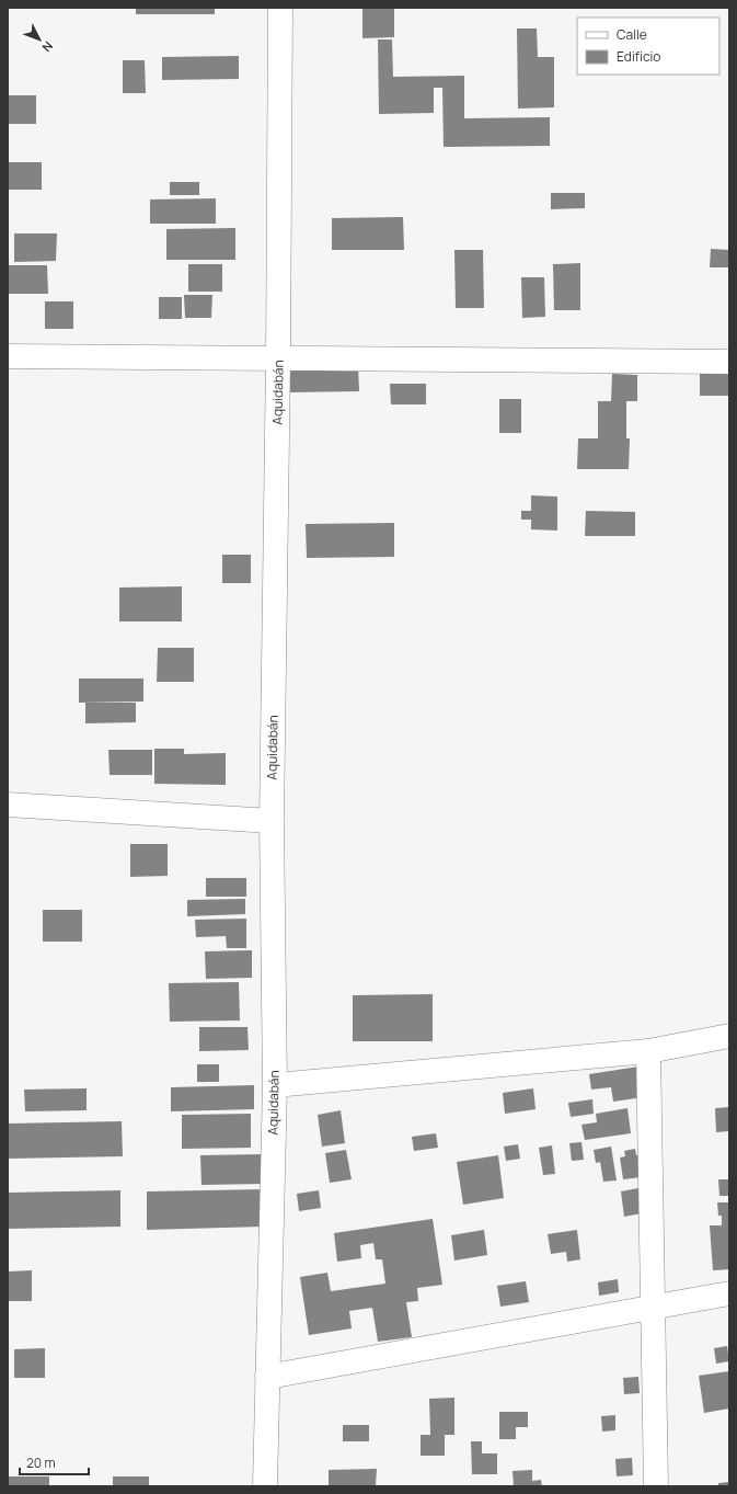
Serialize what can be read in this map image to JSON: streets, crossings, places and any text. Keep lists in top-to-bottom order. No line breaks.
{"streets":{"street":["Aquidabán"]},"legend":["Calle","Edificio"],"scale_bar":"20 m","north":"bottom right"}
